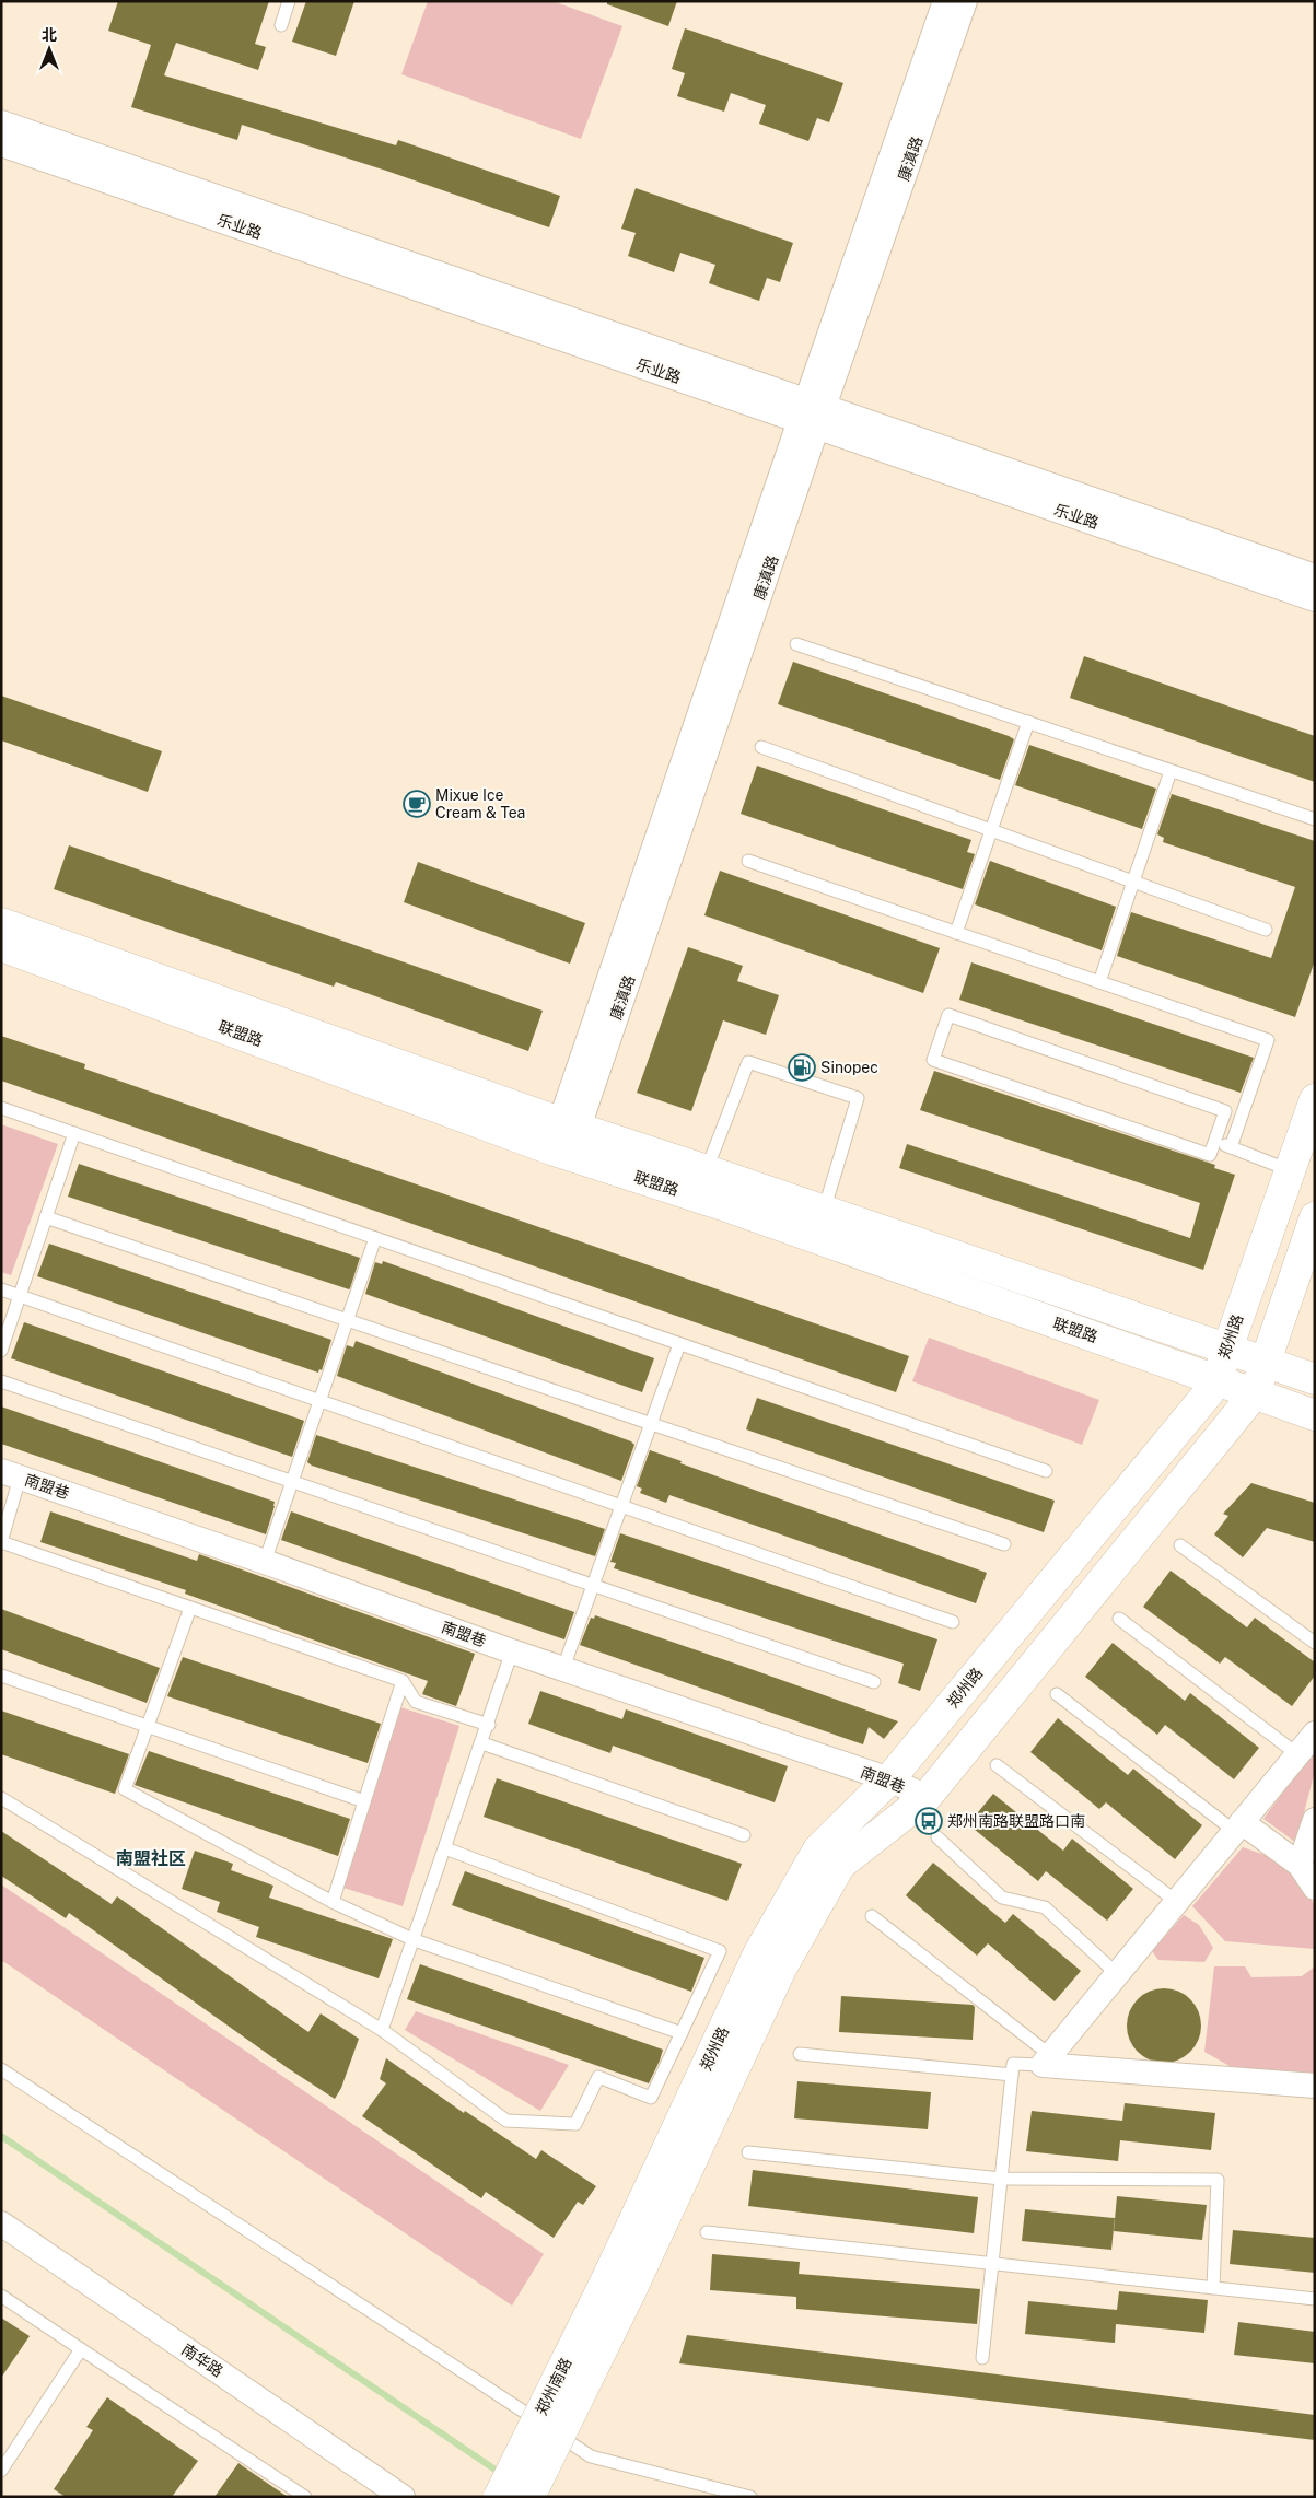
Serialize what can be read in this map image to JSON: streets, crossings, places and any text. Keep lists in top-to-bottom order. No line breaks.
{"streets":{"street":["康滇路","乐业路","联盟路","郑州路","南盟巷","南华路","郑州南路"]},"crossings":[["康滇路","乐业路"],["康滇路","联盟路"],["联盟路","郑州路"],["郑州路","南盟巷"],["郑州路","郑州南路"]],"districts":["南盟社区"],"places":{"cafe":["Mixue Ice Cream & Tea"],"fuel station":["Sinopec"],"bus stop":["郑州南路联盟路口南"]},"north":"top"}
